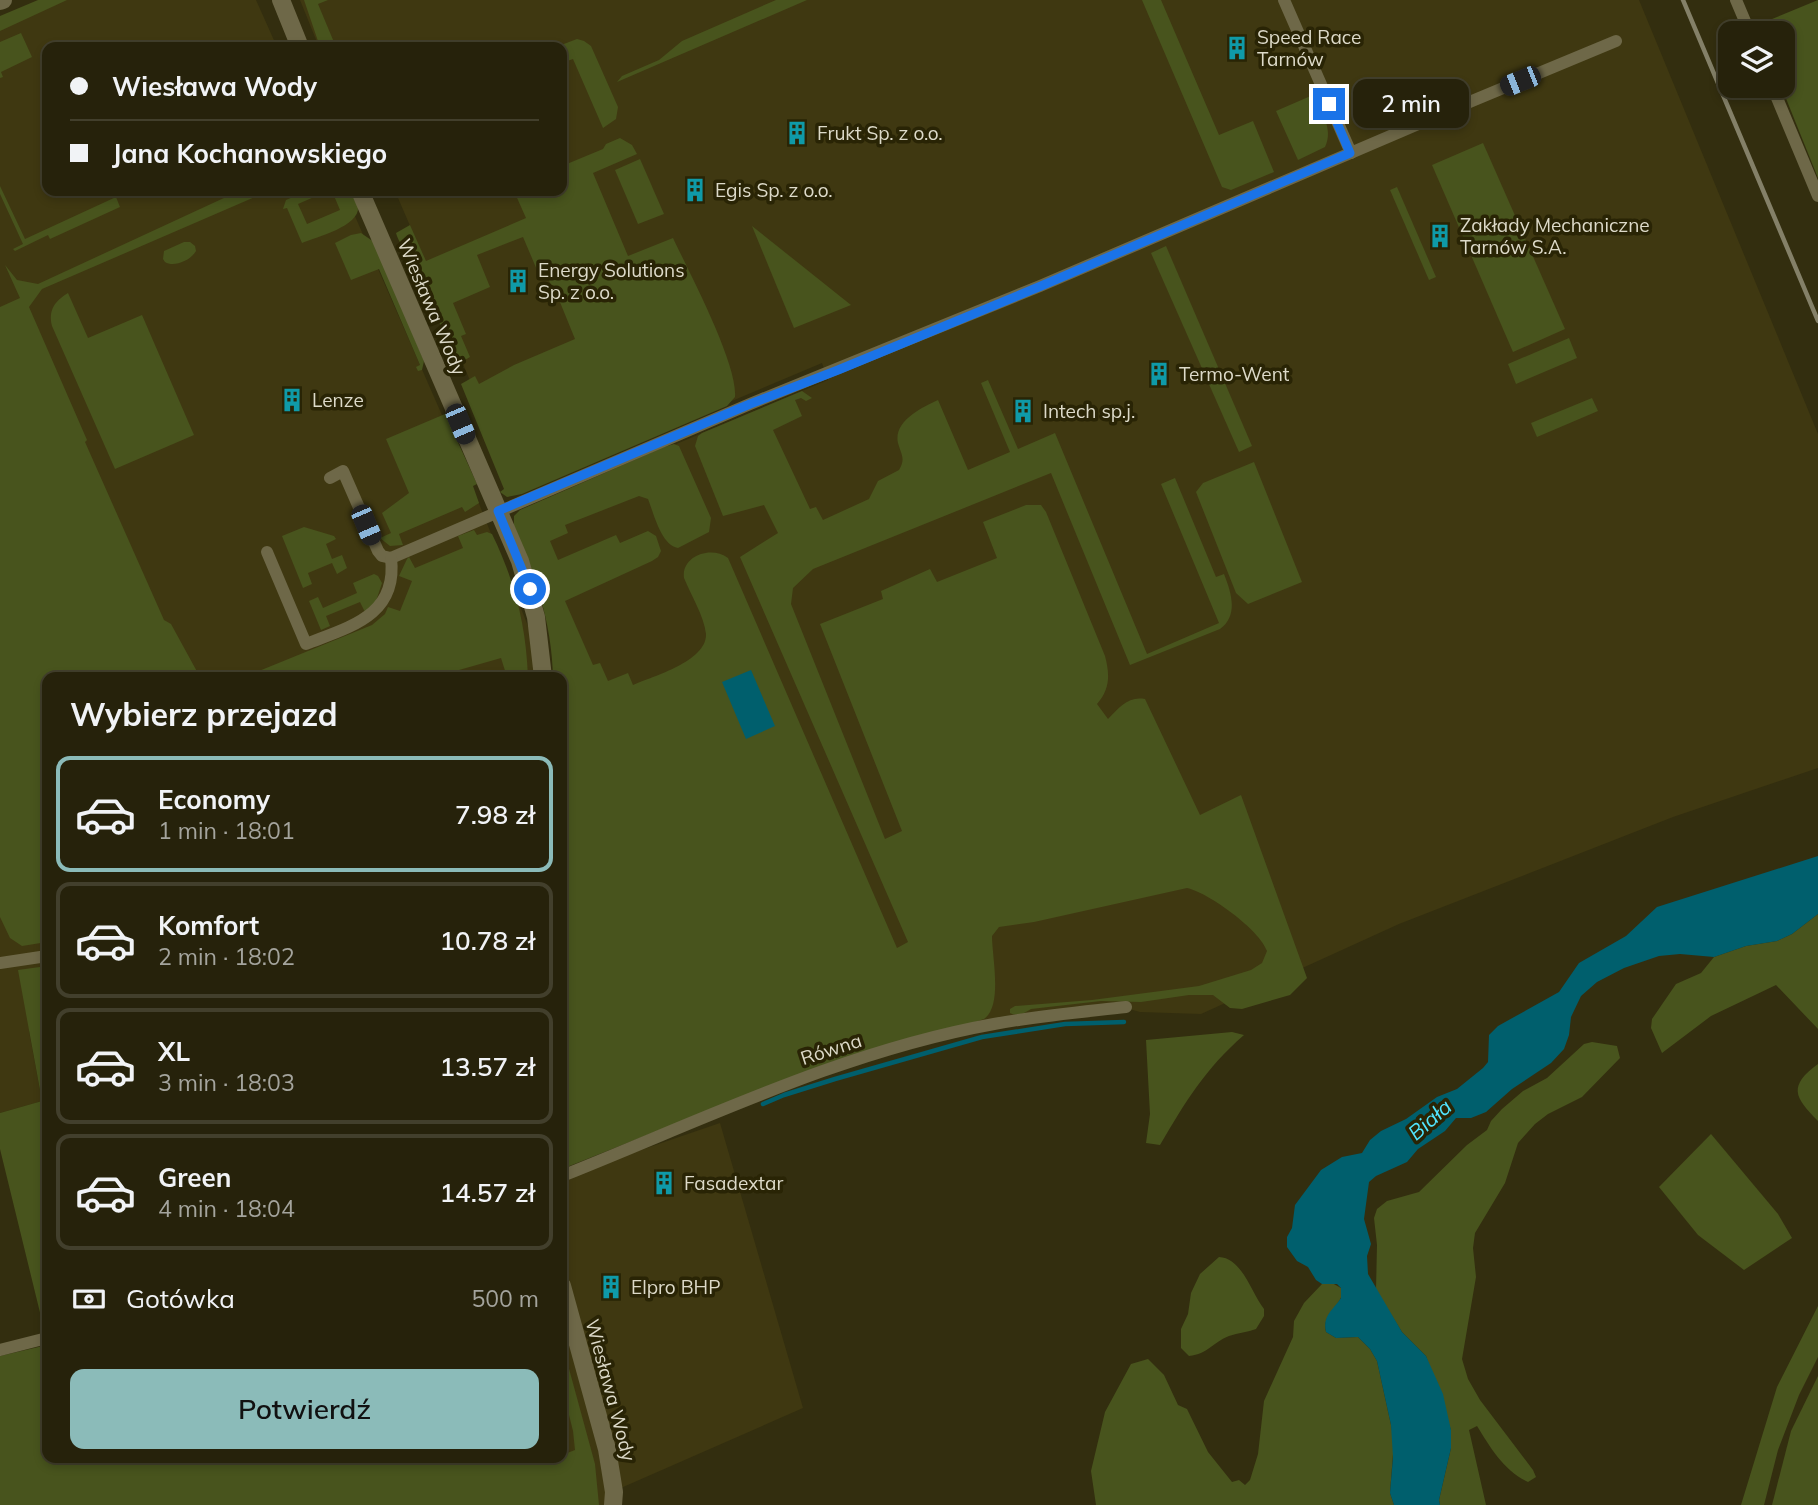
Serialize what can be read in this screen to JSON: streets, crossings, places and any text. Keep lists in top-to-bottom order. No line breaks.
{"streets":{"street":["Wiesława Wody","Równa"]},"water":["Biała"],"places":{"building":["Speed Race Tarnów","Frukt Sp. z o.o.","Egis Sp. z o.o.","Zakłady Mechaniczne Tarnów S.A.","Energy Solutions Sp. z o.o.","Termo-Went","Lenze","Intech sp.j.","Fasadextar","Elpro BHP"]},"page":{"banner":["Wiesława Wody","Jana Kochanowskiego"],"bubble":"2 min","heading":"Wybierz przejazd","list":[{"name":"Economy","note":"1 min · 18:01","value":"7.98 zł"},{"name":"Komfort","note":"2 min · 18:02","value":"10.78 zł"},{"name":"XL","note":"3 min · 18:03","value":"13.57 zł"},{"name":"Green","note":"4 min · 18:04","value":"14.57 zł"}],"pay":["Gotówka","500 m"],"buttons":"Potwierdź"}}
